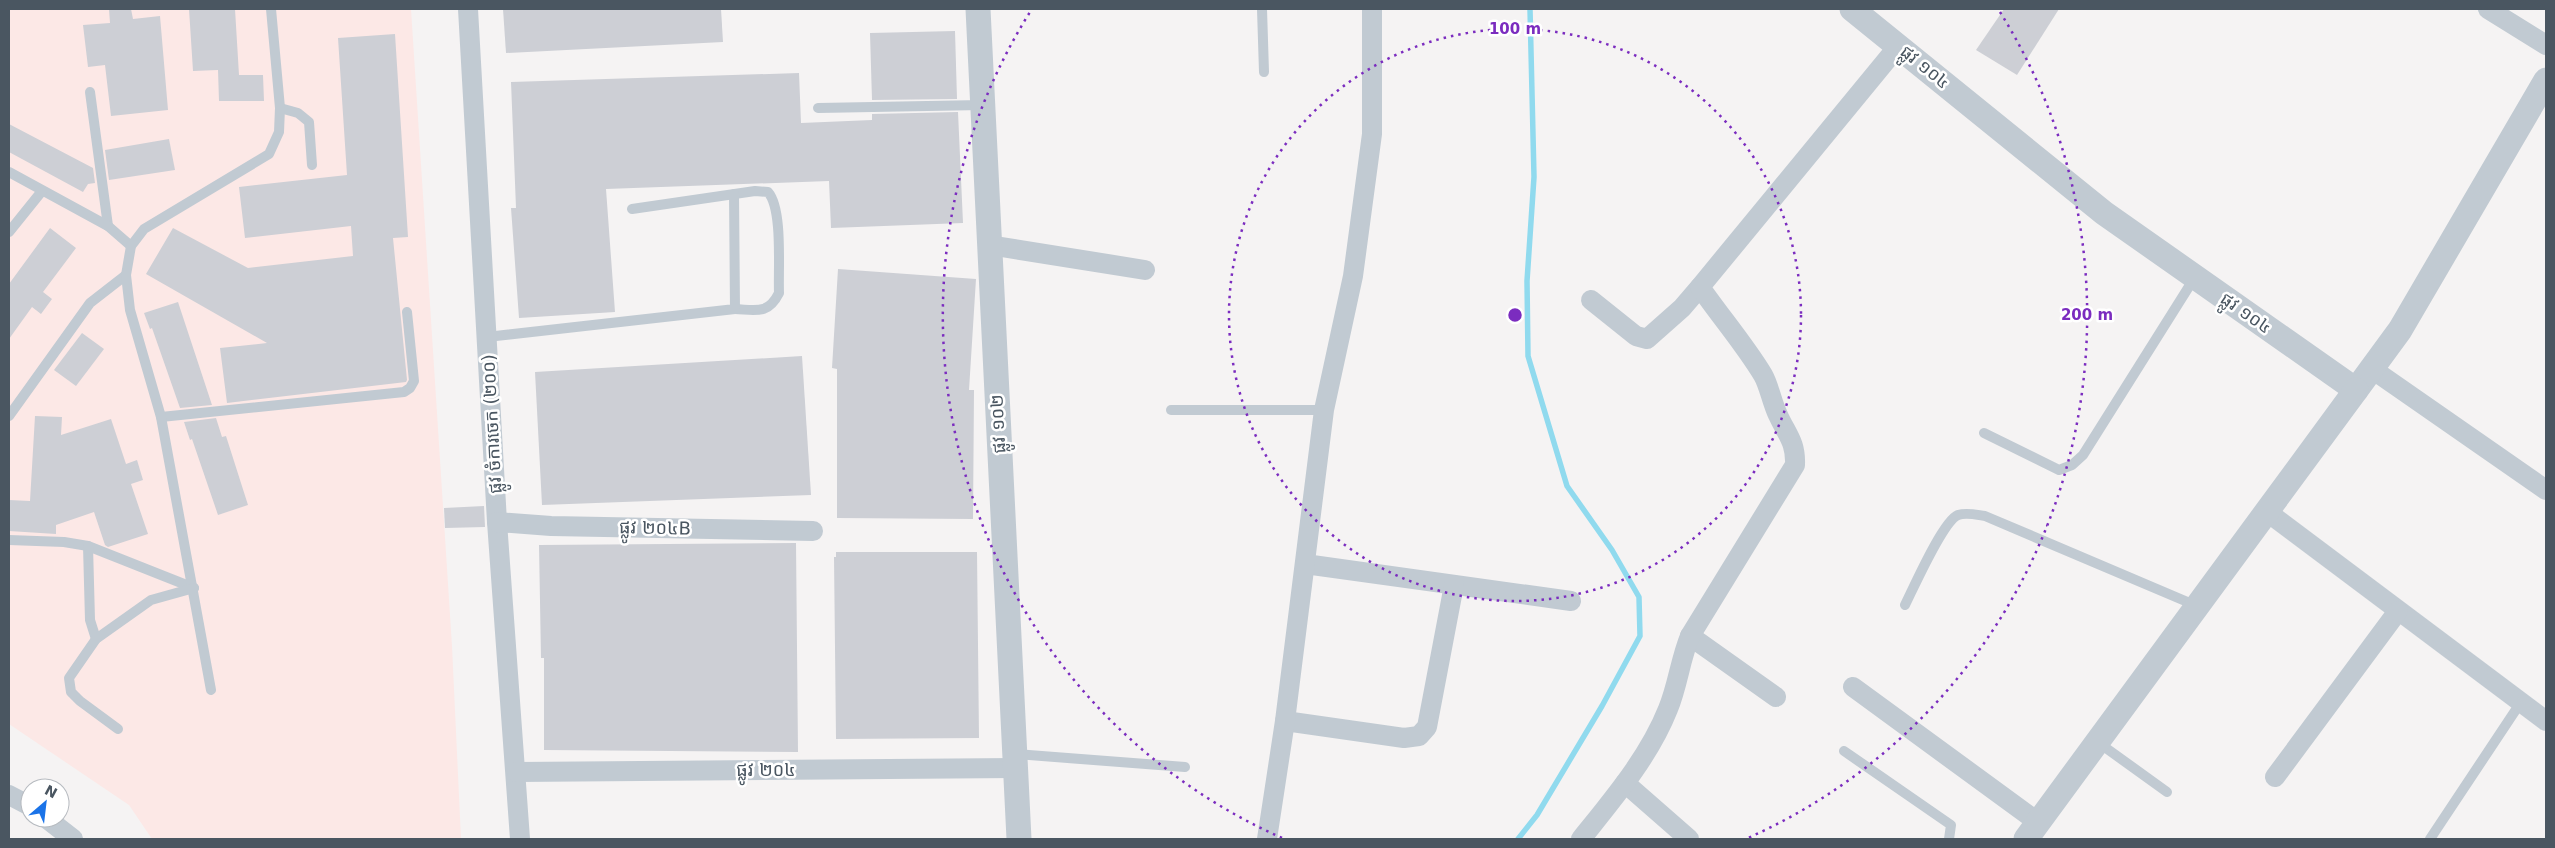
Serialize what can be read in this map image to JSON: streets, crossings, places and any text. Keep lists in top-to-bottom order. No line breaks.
{"streets":{"street":["ផ្លូវ ១០៤","ផ្លូវ ចំការចេក (២០០)","ផ្លូវ ១០២","ផ្លូវ ២០៤B","ផ្លូវ ២០៤"]},"crossings":[["ផ្លូវ ចំការចេក (២០០)","ផ្លូវ ២០៤B"],["ផ្លូវ ចំការចេក (២០០)","ផ្លូវ ២០៤"],["ផ្លូវ ១០២","ផ្លូវ ២០៤"]],"north":"top right","rings":["100 m","200 m"]}
